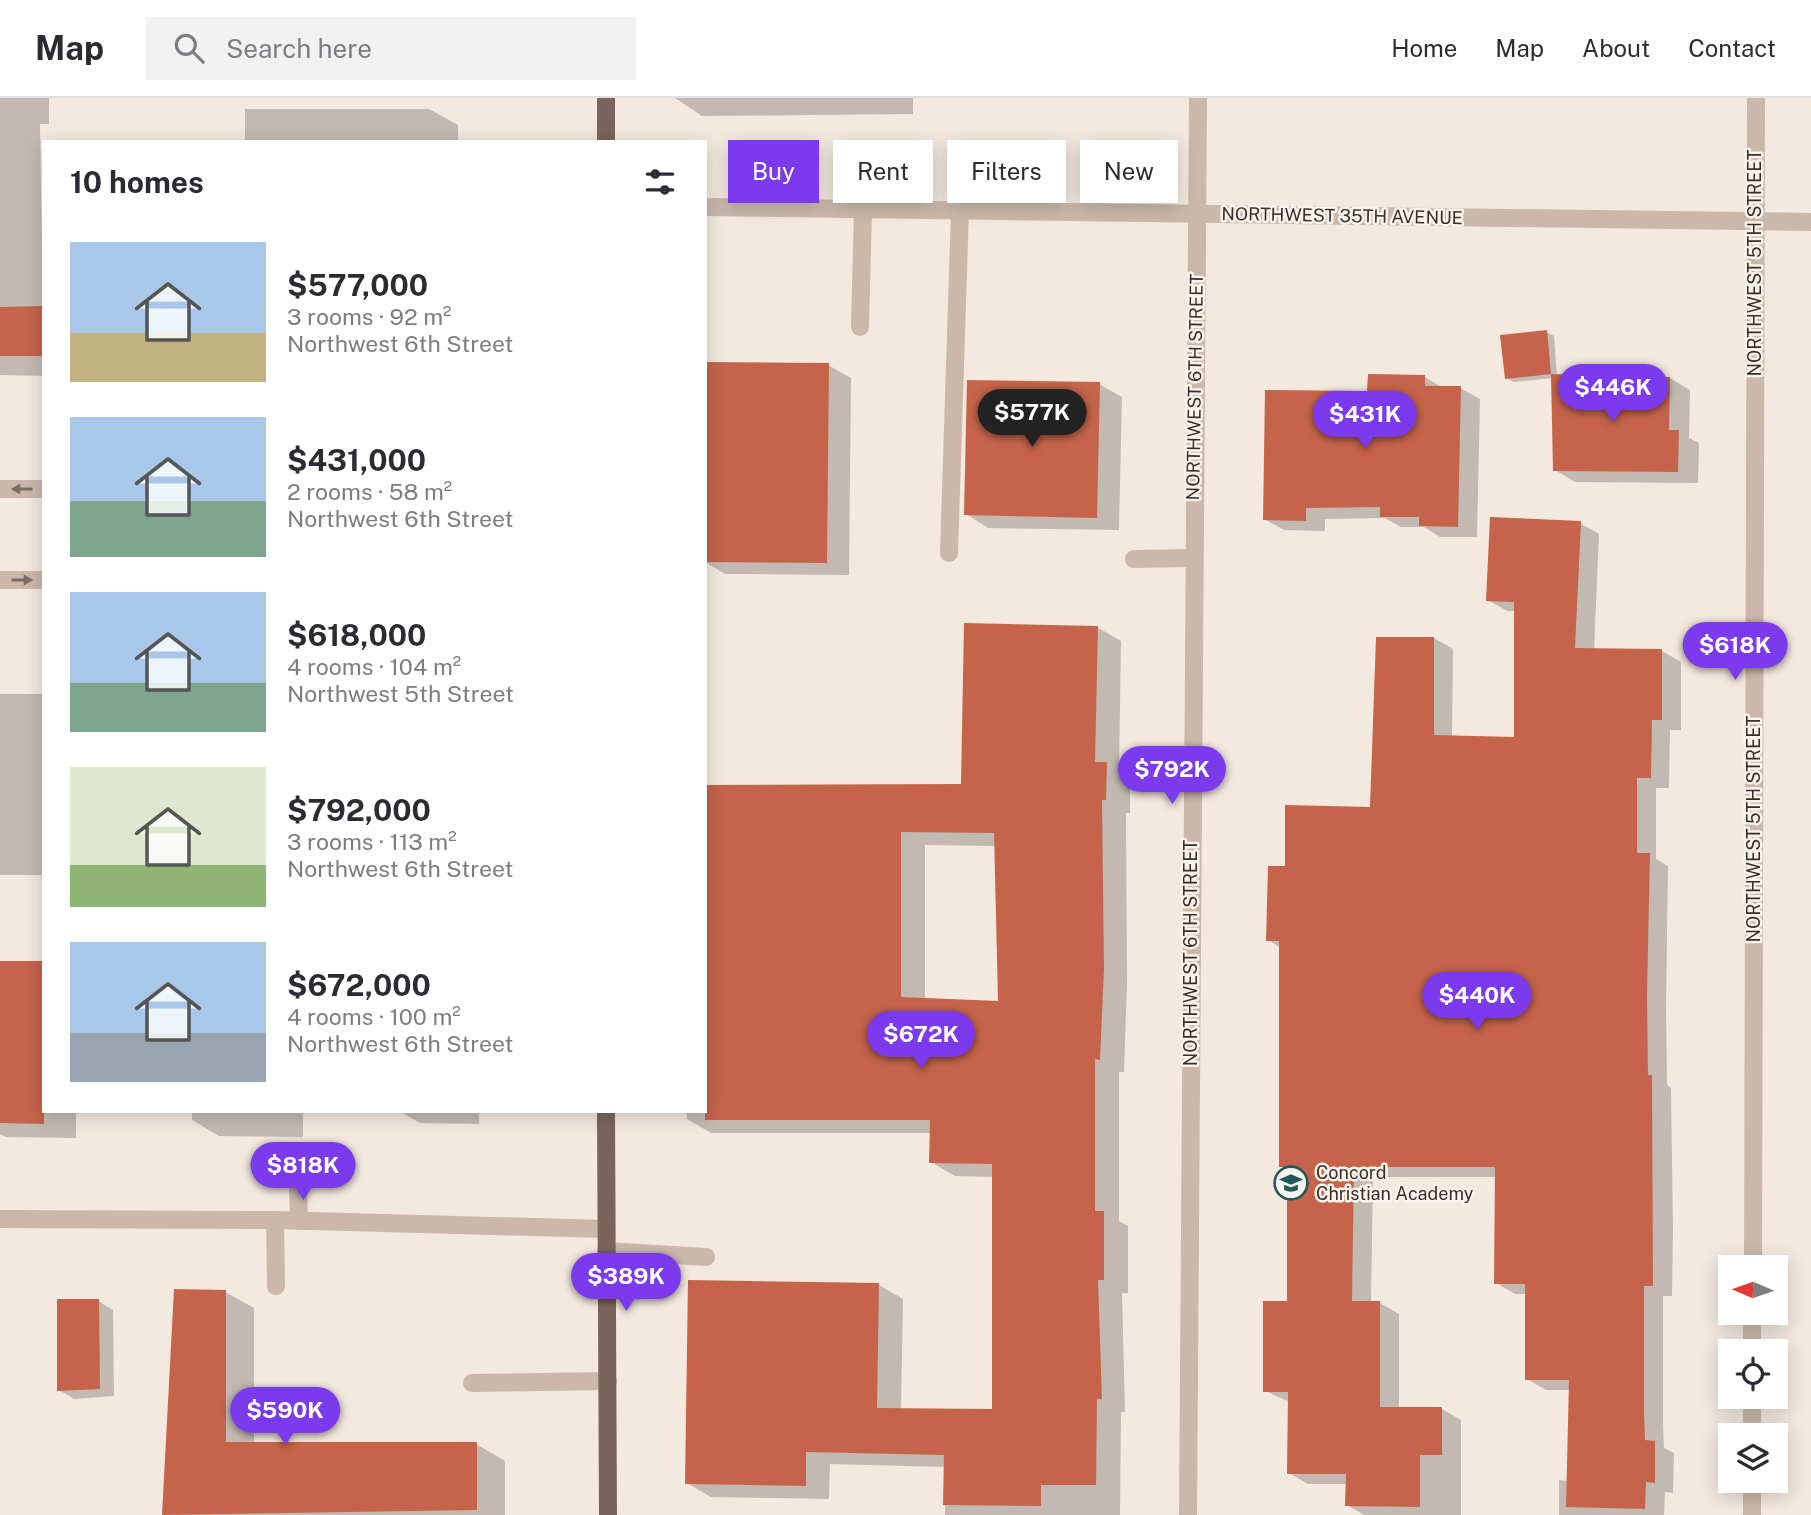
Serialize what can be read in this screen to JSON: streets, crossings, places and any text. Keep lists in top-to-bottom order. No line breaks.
{"streets":{"street":["NORTHWEST 35TH AVENUE","NORTHWEST 5TH STREET","NORTHWEST 6TH STREET"]},"crossings":[["NORTHWEST 35TH AVENUE","NORTHWEST 5TH STREET"],["NORTHWEST 35TH AVENUE","NORTHWEST 6TH STREET"]],"places":{"school or university":["Concord Christian Academy"]},"north":"left","page":{"header":"Map","search":"Search here","nav":["Home","Map","About","Contact"],"chip":["Buy","Rent","Filters","New"],"heading":"10 homes","list":[{"name":"$577,000","note":"3 rooms · 92 m² · Northwest 6th Street"},{"name":"$431,000","note":"2 rooms · 58 m² · Northwest 6th Street"},{"name":"$618,000","note":"4 rooms · 104 m² · Northwest 5th Street"},{"name":"$792,000","note":"3 rooms · 113 m² · Northwest 6th Street"},{"name":"$672,000","note":"4 rooms · 100 m² · Northwest 6th Street"}],"price":["$446K","$577K","$431K","$618K","$792K","$440K","$672K","$818K","$389K","$590K"]}}
